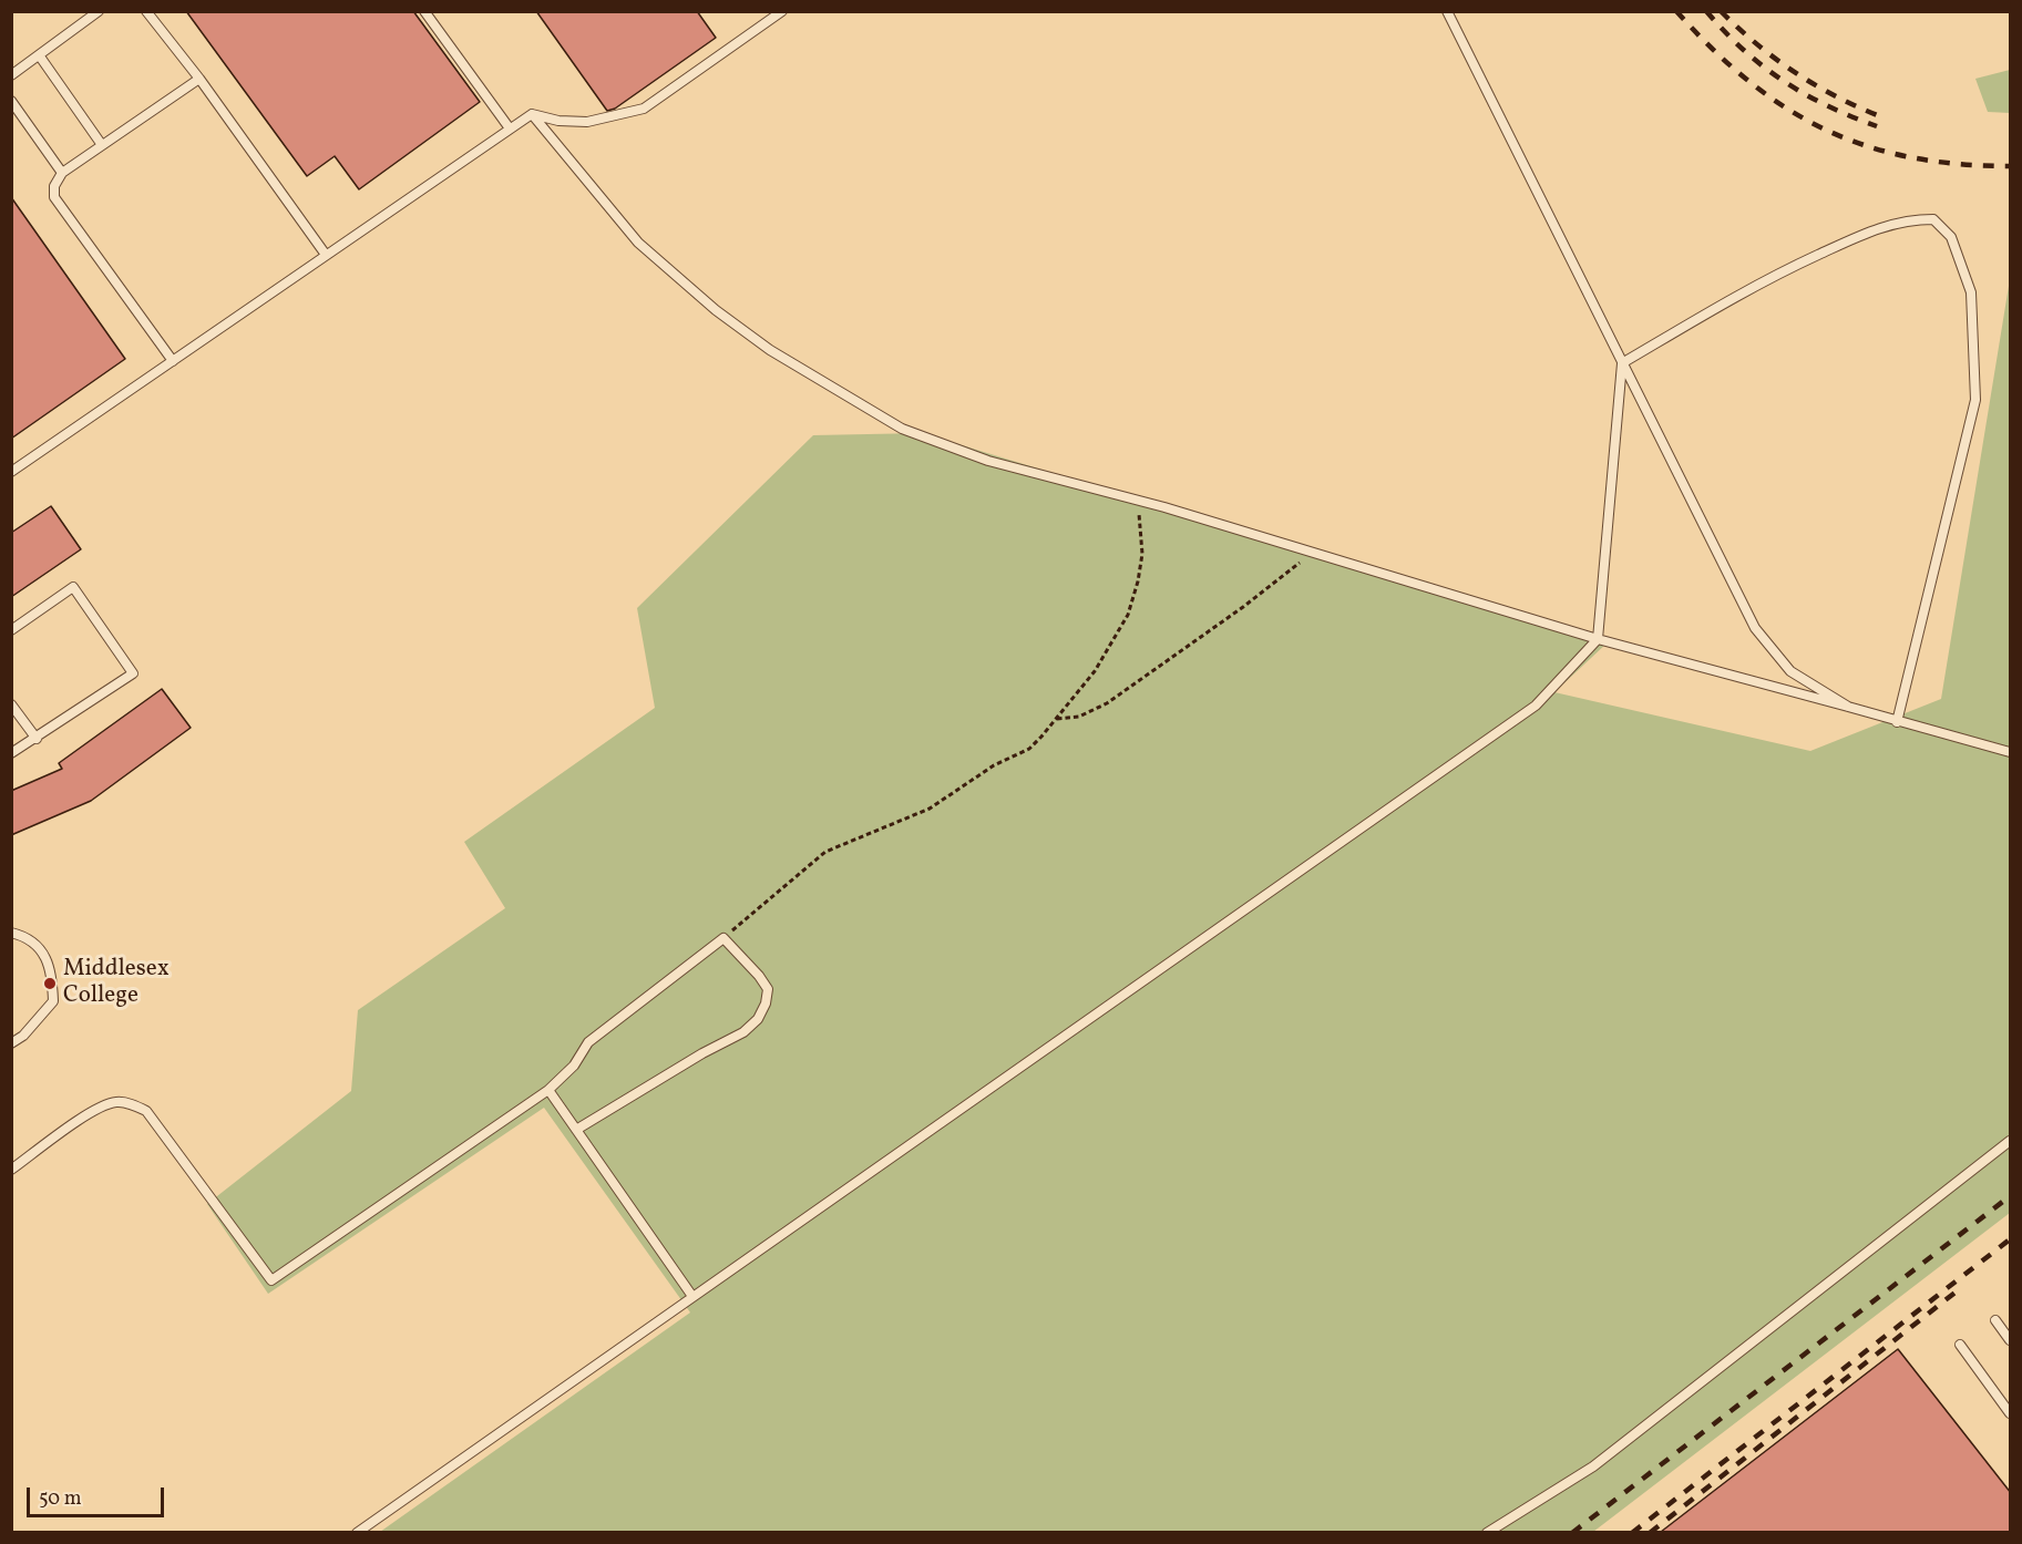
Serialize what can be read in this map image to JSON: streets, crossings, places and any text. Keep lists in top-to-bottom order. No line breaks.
{"places":["Middlesex College"],"scale_bar":"50 m"}
